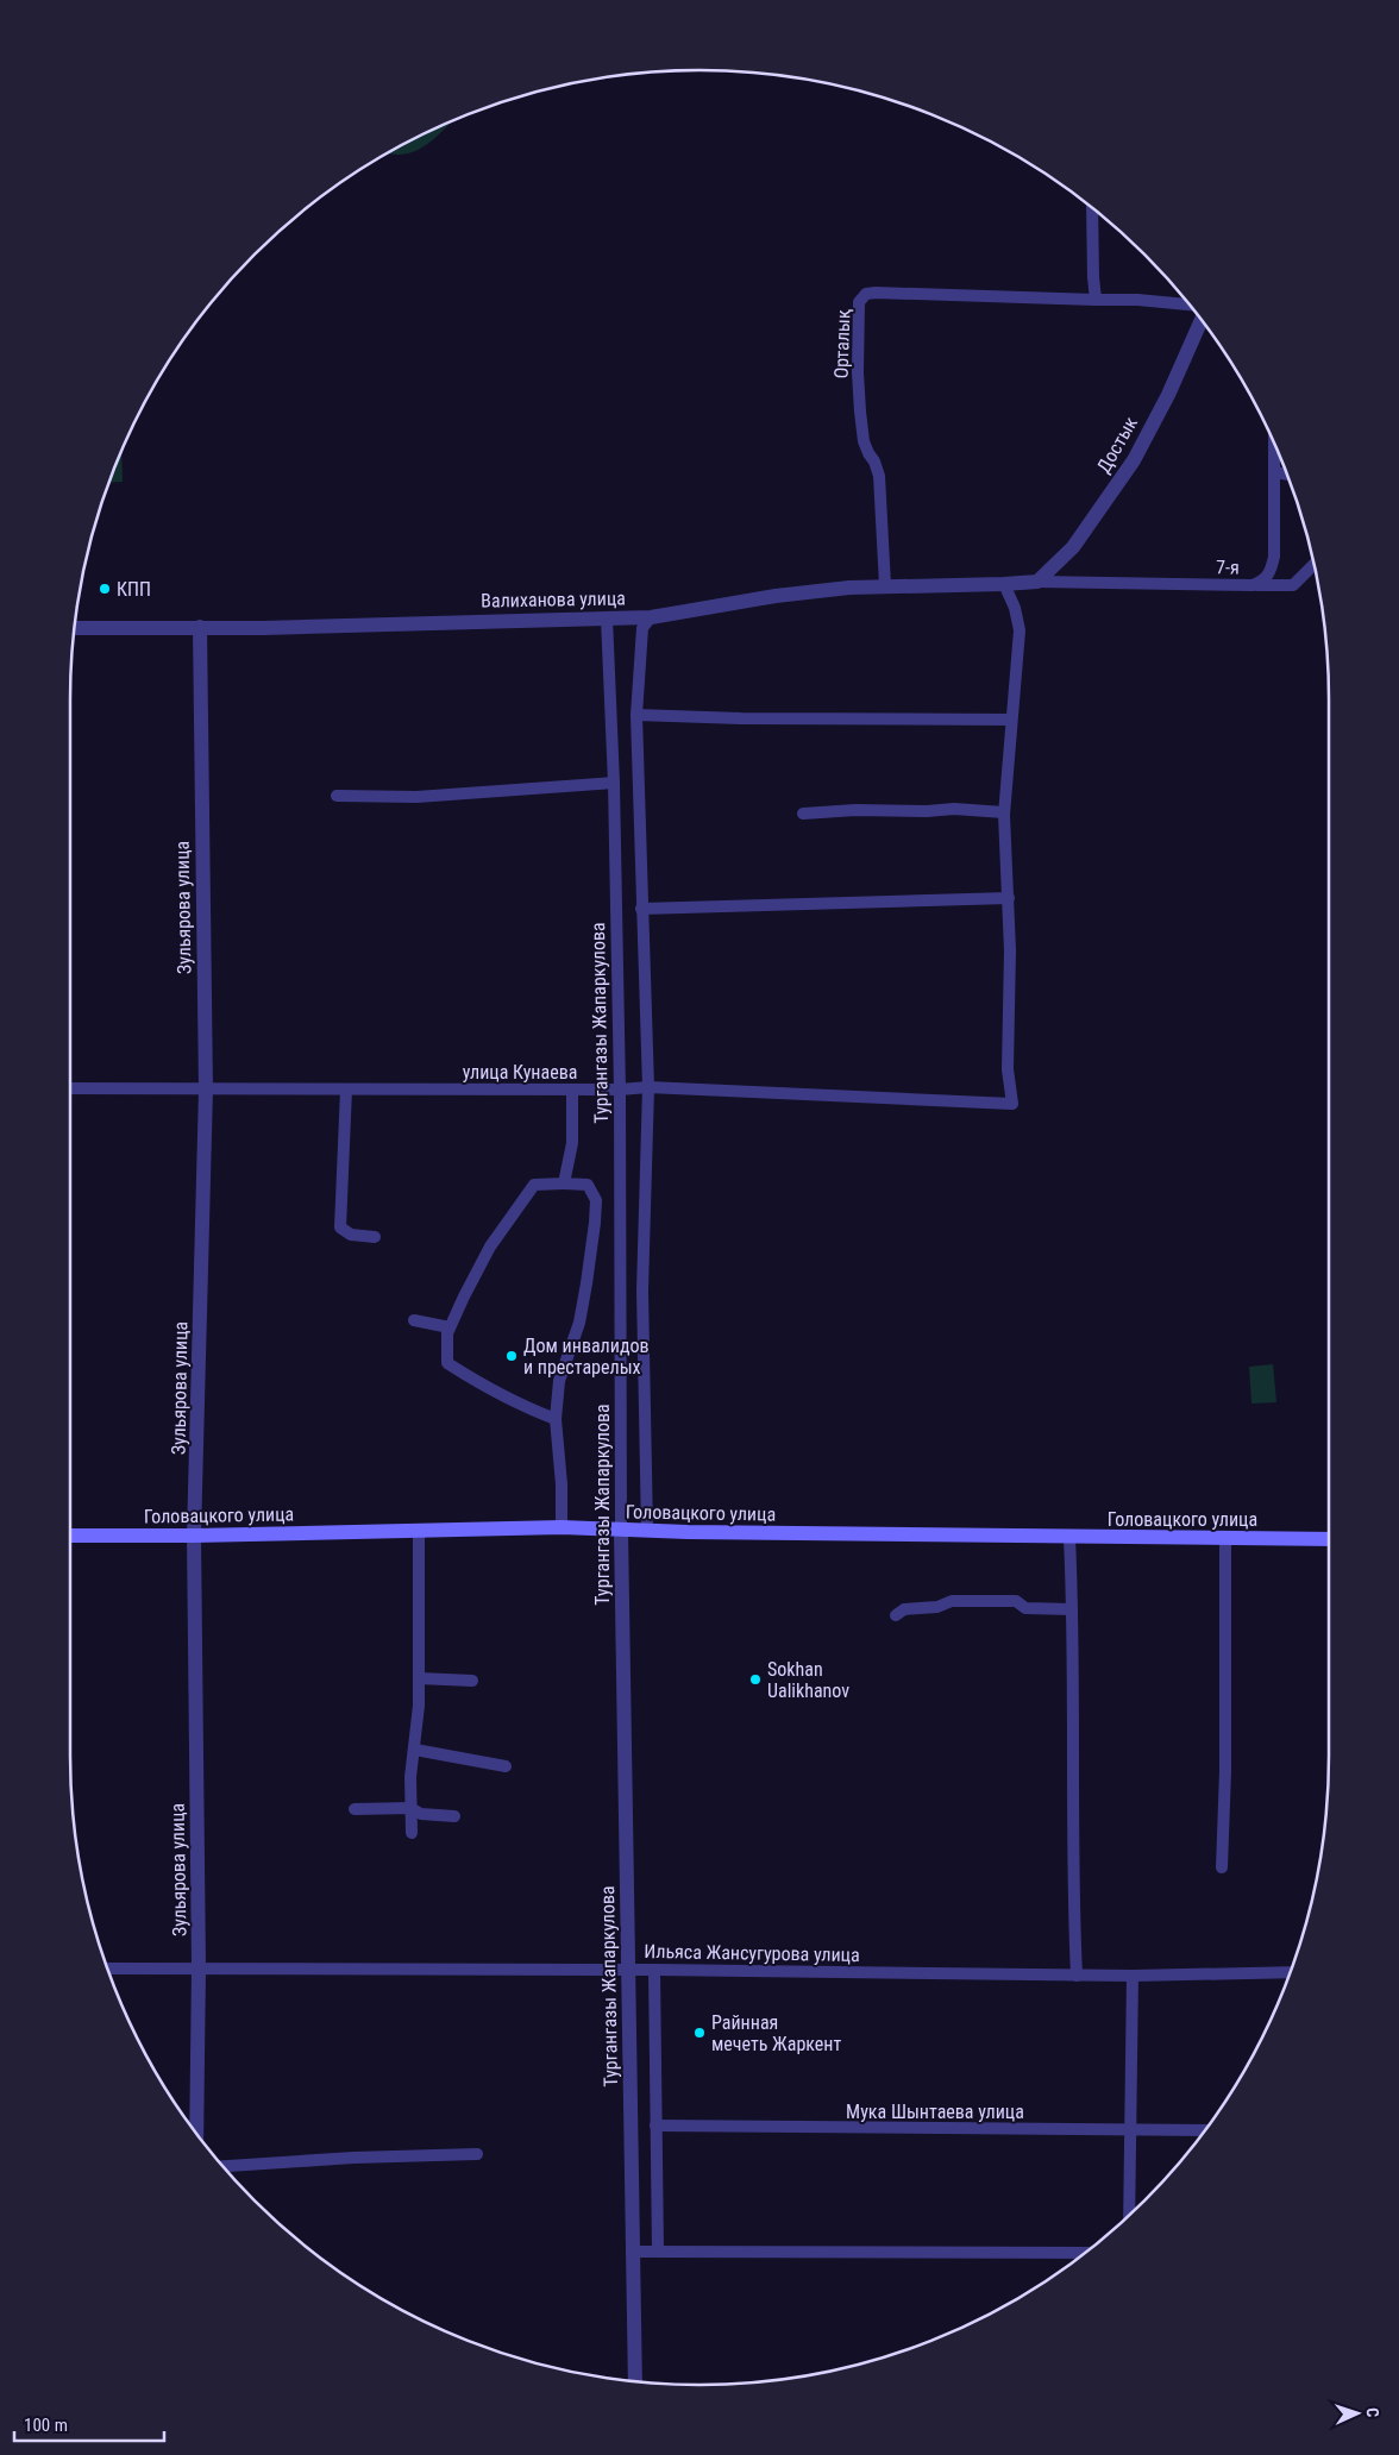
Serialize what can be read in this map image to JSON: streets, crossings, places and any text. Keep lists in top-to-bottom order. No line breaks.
{"streets":{"main road":["Головацкого улица"],"street":["Орталық","Достык","7-я","Валиханова улица","Зульярова улица","Тургангазы Жапаркулова","улица Кунаева","Ильяса Жансугурова улица","Мука Шынтаева улица"]},"crossings":[["Орталық","Валиханова улица"],["Достык","7-я"],["Достык","Валиханова улица"],["7-я","Валиханова улица"],["Валиханова улица","Зульярова улица"],["Валиханова улица","Тургангазы Жапаркулова"],["Зульярова улица","улица Кунаева"],["Зульярова улица","Головацкого улица"],["Зульярова улица","Ильяса Жансугурова улица"],["Тургангазы Жапаркулова","улица Кунаева"],["Тургангазы Жапаркулова","Головацкого улица"],["Тургангазы Жапаркулова","Ильяса Жансугурова улица"]],"places":["КПП","Дом инвалидов и престарелых","Sokhan Ualikhanov","Райнная мечеть Жаркент"],"scale_bar":"100 m","north":"right"}
